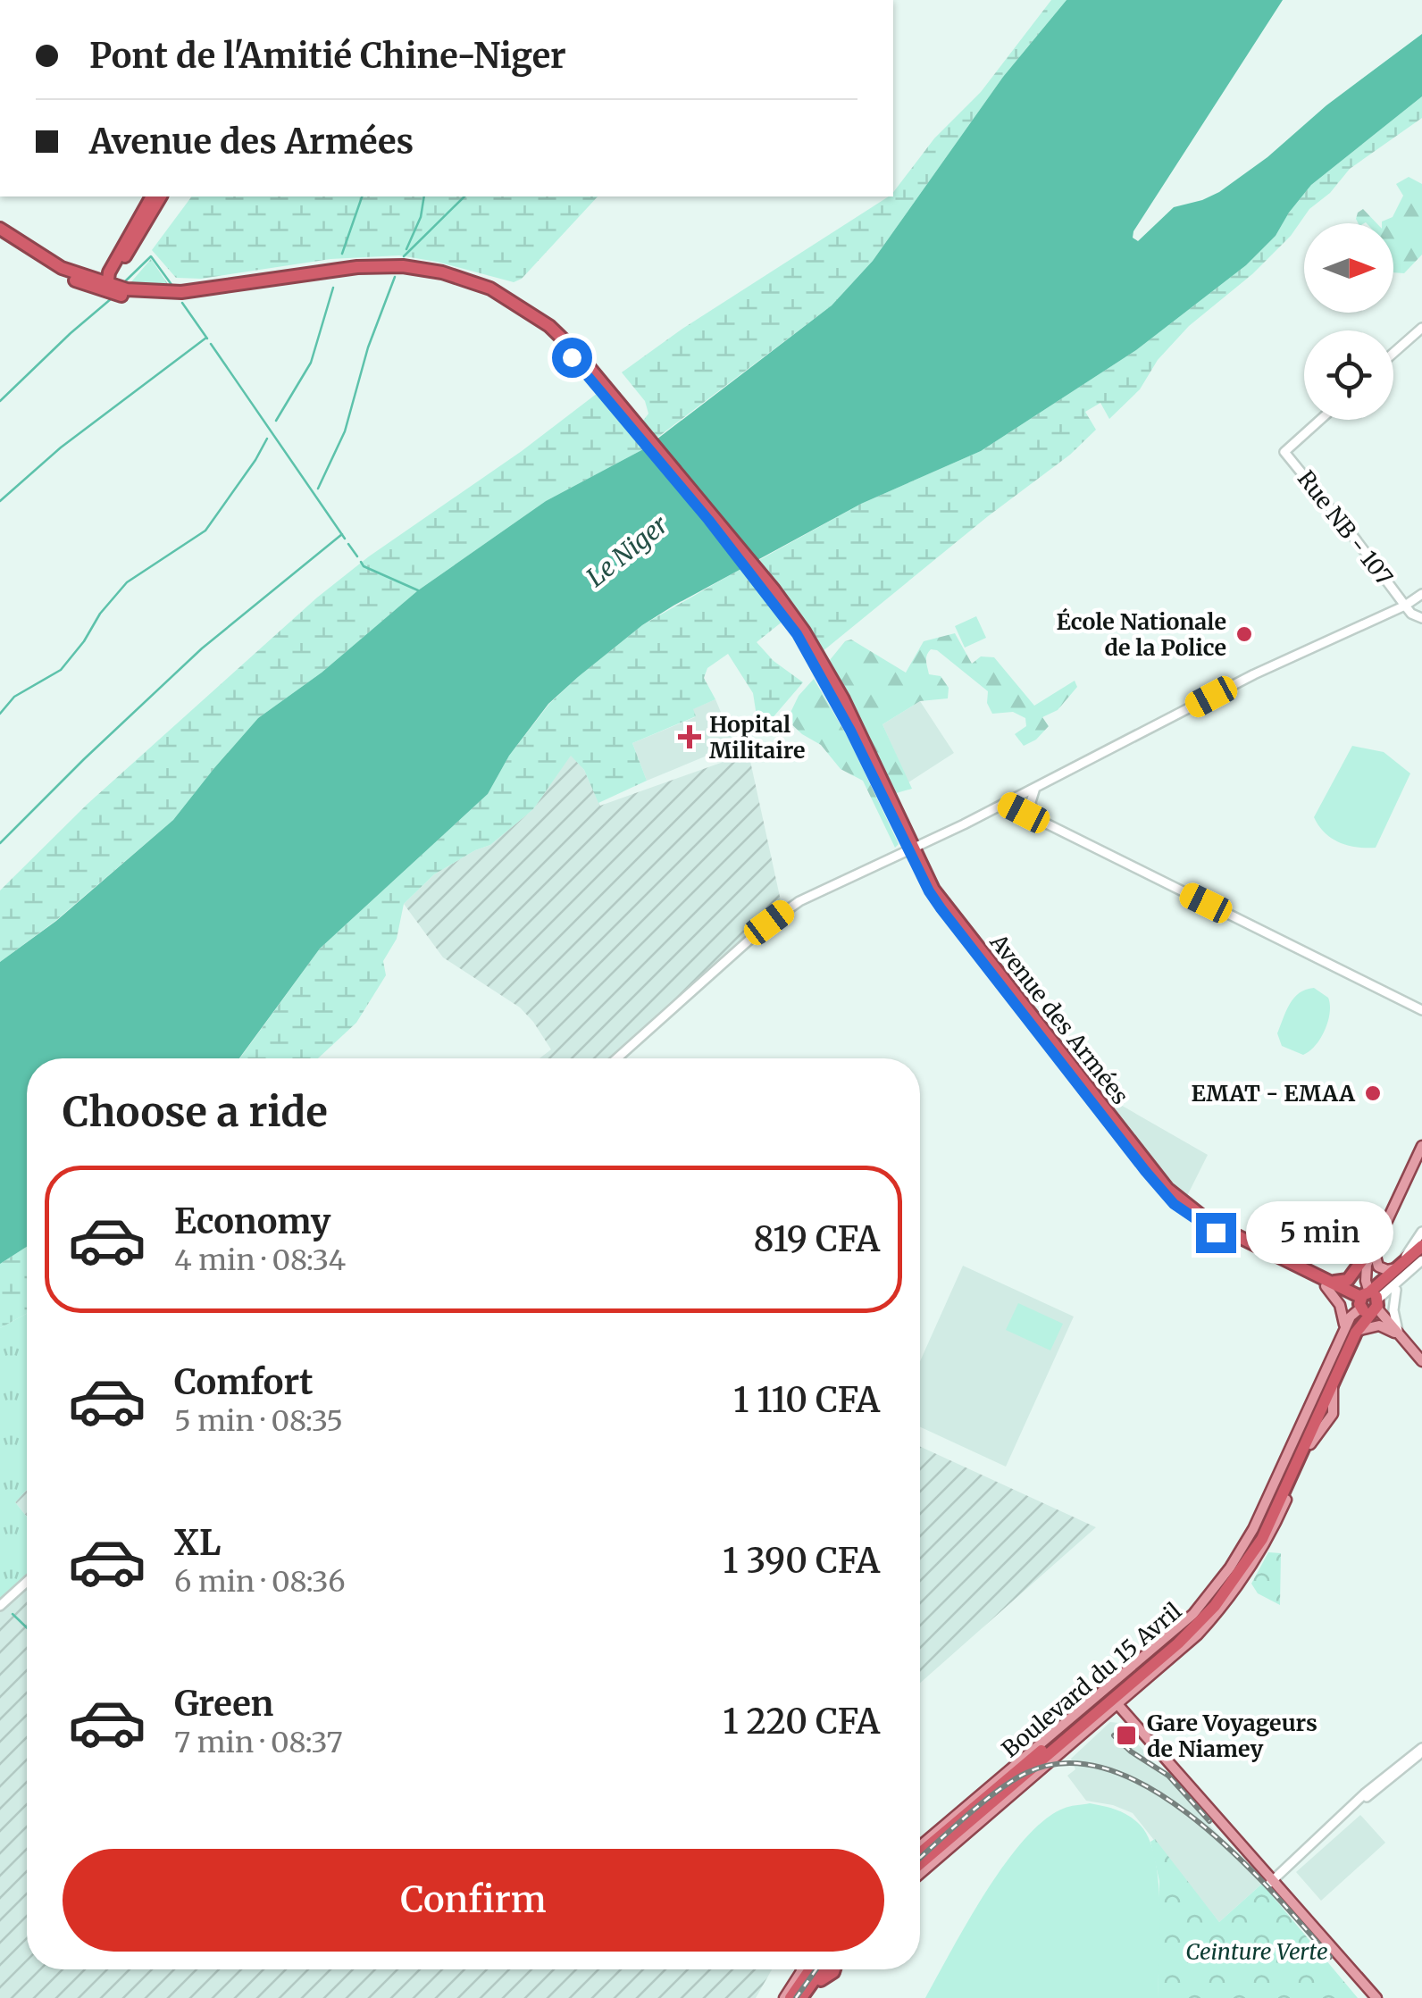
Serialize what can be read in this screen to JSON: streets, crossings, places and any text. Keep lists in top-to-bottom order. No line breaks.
{"streets":{"highway":["Avenue des Armées","Boulevard du 15 Avril"],"main road":["Rue NB - 107"]},"crossings":[["Avenue des Armées","Boulevard du 15 Avril"]],"water":["Le Niger"],"parks":["Ceinture Verte"],"places":{"other":["École Nationale de la Police","EMAT - EMAA"],"health":["Hopital Militaire"],"transit":["Gare Voyageurs de Niamey"]},"north":"right","page":{"banner":["Pont de l'Amitié Chine-Niger","Avenue des Armées"],"heading":"Choose a ride","list":[{"name":"Economy","note":"4 min · 08:34","value":"819 CFA"},{"name":"Comfort","note":"5 min · 08:35","value":"1 110 CFA"},{"name":"XL","note":"6 min · 08:36","value":"1 390 CFA"},{"name":"Green","note":"7 min · 08:37","value":"1 220 CFA"}],"bubble":"5 min","buttons":"Confirm"}}
